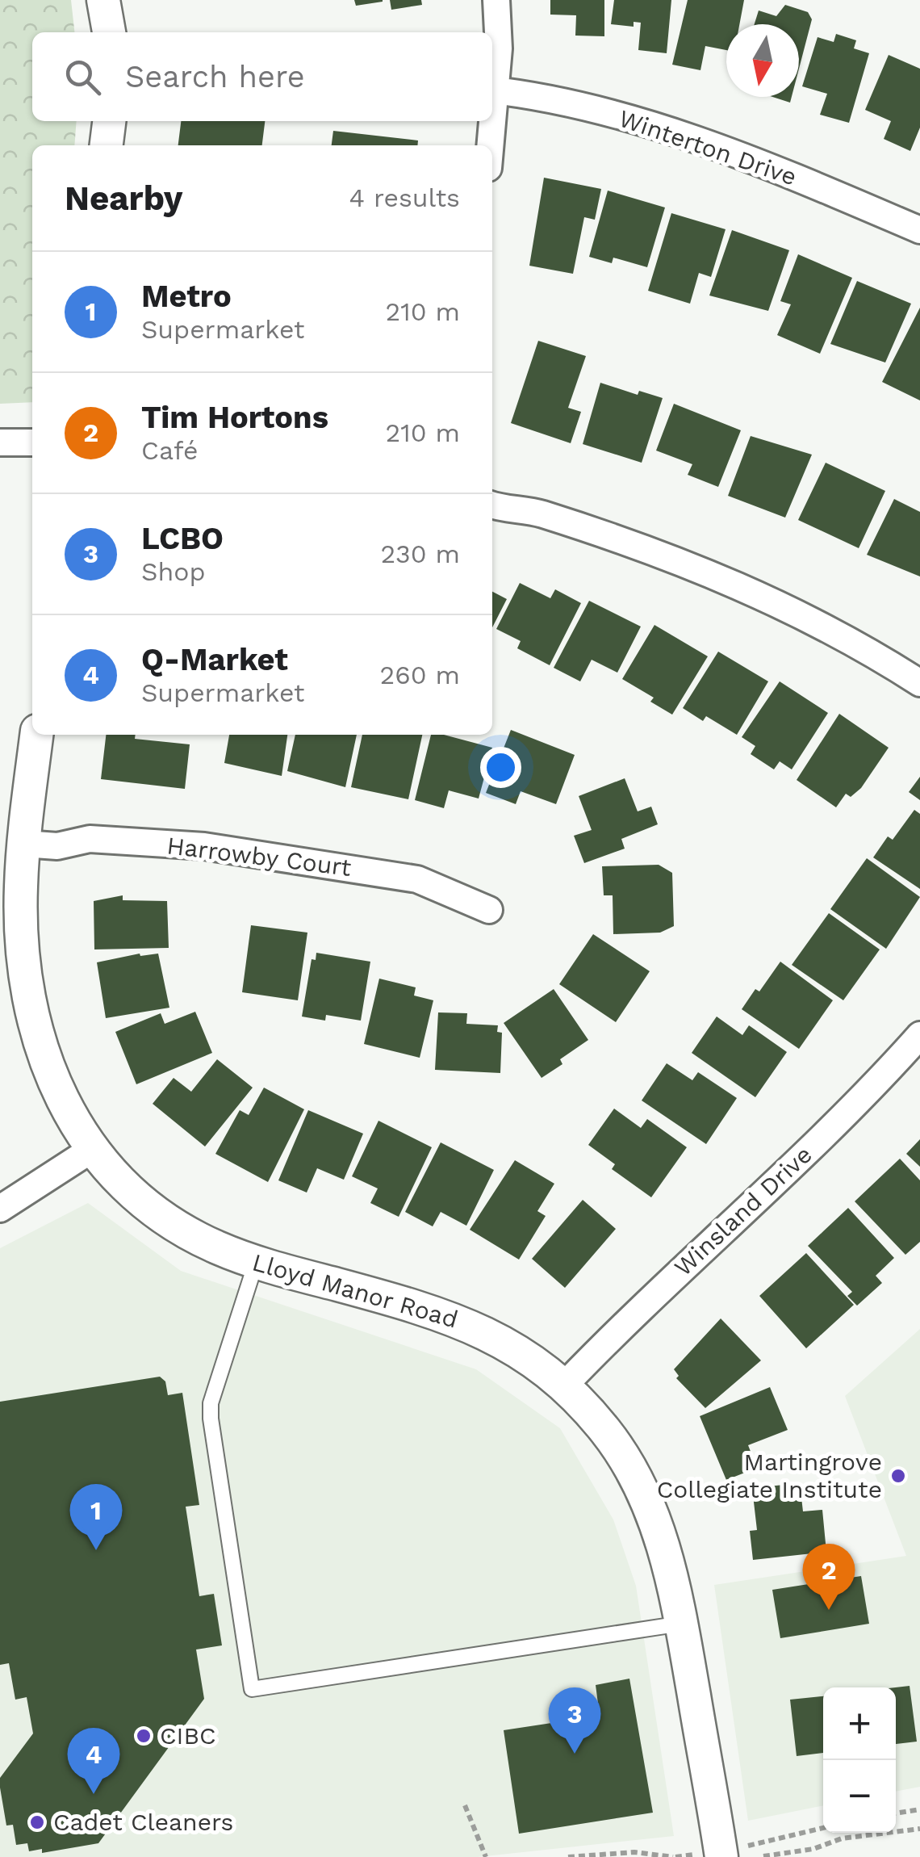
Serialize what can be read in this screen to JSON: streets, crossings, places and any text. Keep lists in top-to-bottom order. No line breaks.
{"streets":{"street":["Winterton Drive","Harrowby Court","Winsland Drive","Lloyd Manor Road"]},"crossings":[["Harrowby Court","Lloyd Manor Road"],["Winsland Drive","Lloyd Manor Road"]],"places":["Martingrove Collegiate Institute","CIBC","Cadet Cleaners"],"north":"bottom","page":{"search":"Search here","heading":["Nearby","4 results"],"list":[{"mark":"1","name":"Metro","note":"Supermarket","value":"210 m"},{"mark":"2","name":"Tim Hortons","note":"Café","value":"210 m"},{"mark":"3","name":"LCBO","note":"Shop","value":"230 m"},{"mark":"4","name":"Q-Market","note":"Supermarket","value":"260 m"}],"pins":["1","2","3","4"],"map_buttons":["+","−"]}}
